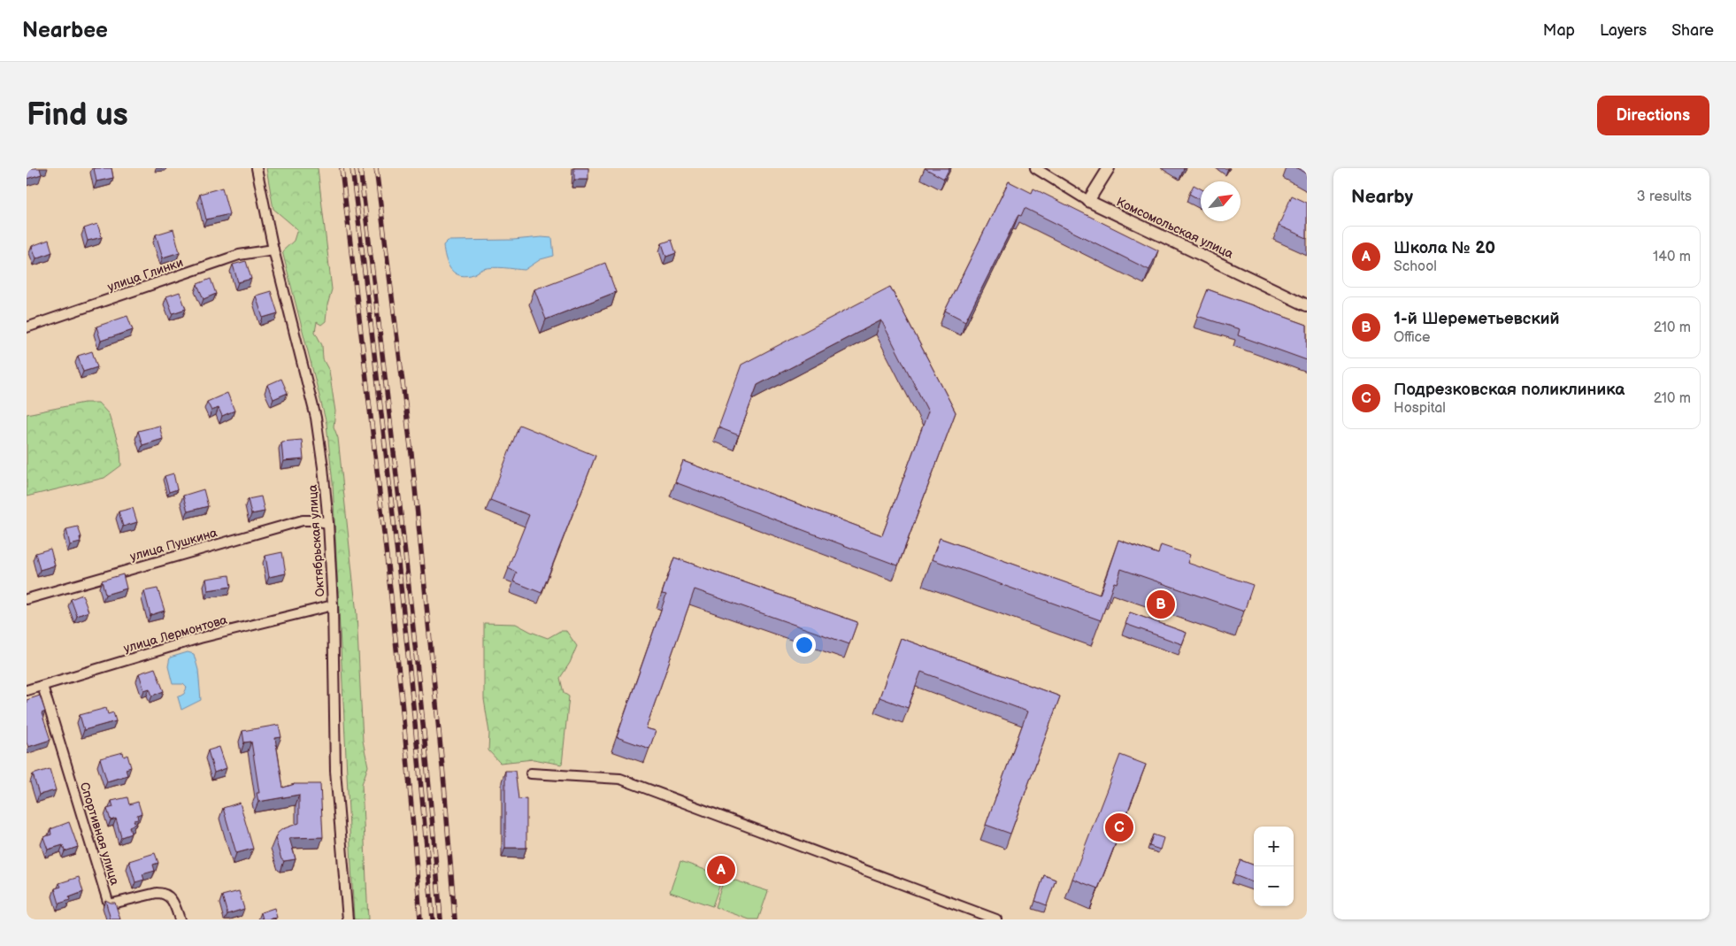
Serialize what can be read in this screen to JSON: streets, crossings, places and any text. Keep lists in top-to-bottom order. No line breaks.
{"streets":{"street":["Комсомольская улица","улица Глинки","Октябрьская улица","улица Пушкина","улица Лермонтова","Спортивная улица"]},"crossings":[["улица Глинки","Октябрьская улица"],["Октябрьская улица","улица Пушкина"],["Октябрьская улица","улица Лермонтова"],["улица Лермонтова","Спортивная улица"]],"north":"top right","page":{"header":"Nearbee","nav":["Map","Layers","Share"],"buttons":"Directions","title":"Find us","heading":["Nearby","3 results"],"list":[{"mark":"A","name":"Школа № 20","note":"School","value":"140 m"},{"mark":"B","name":"1-й Шереметьевский","note":"Office","value":"210 m"},{"mark":"C","name":"Подрезковская поликлиника","note":"Hospital","value":"210 m"}],"pins":["B","C","A"],"map_buttons":["+","−"]}}
